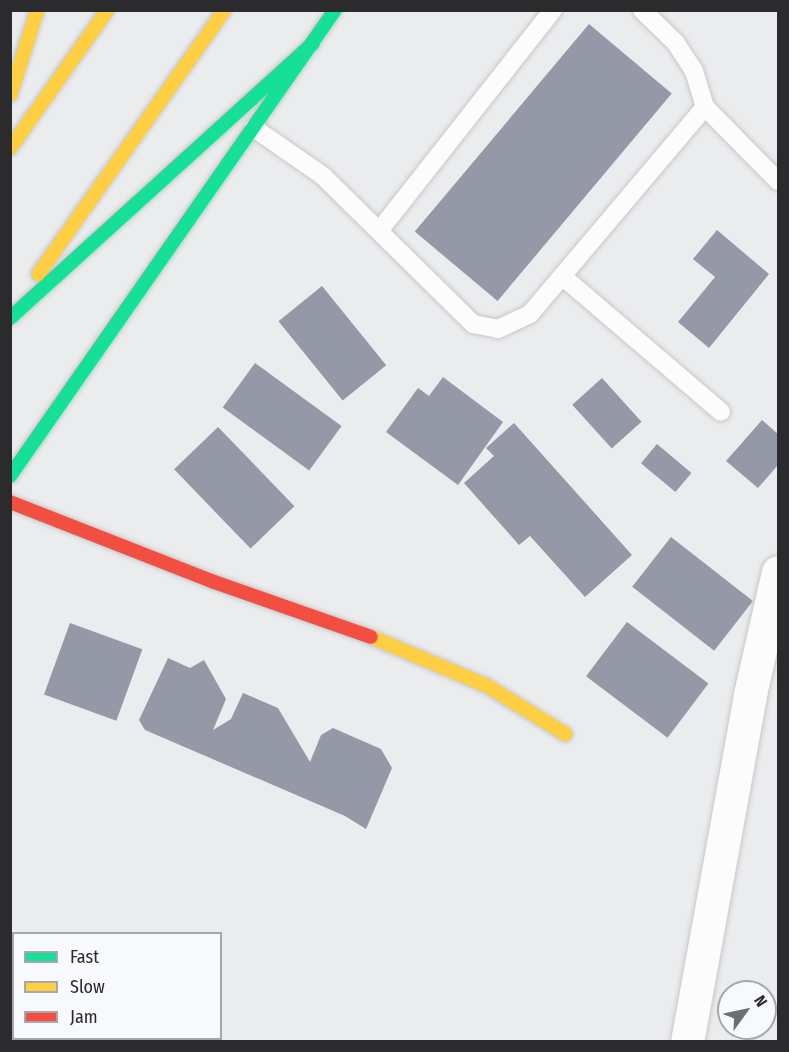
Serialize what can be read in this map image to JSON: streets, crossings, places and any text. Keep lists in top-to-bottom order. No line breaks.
{"legend":["Fast","Slow","Jam"],"north":"top right"}
